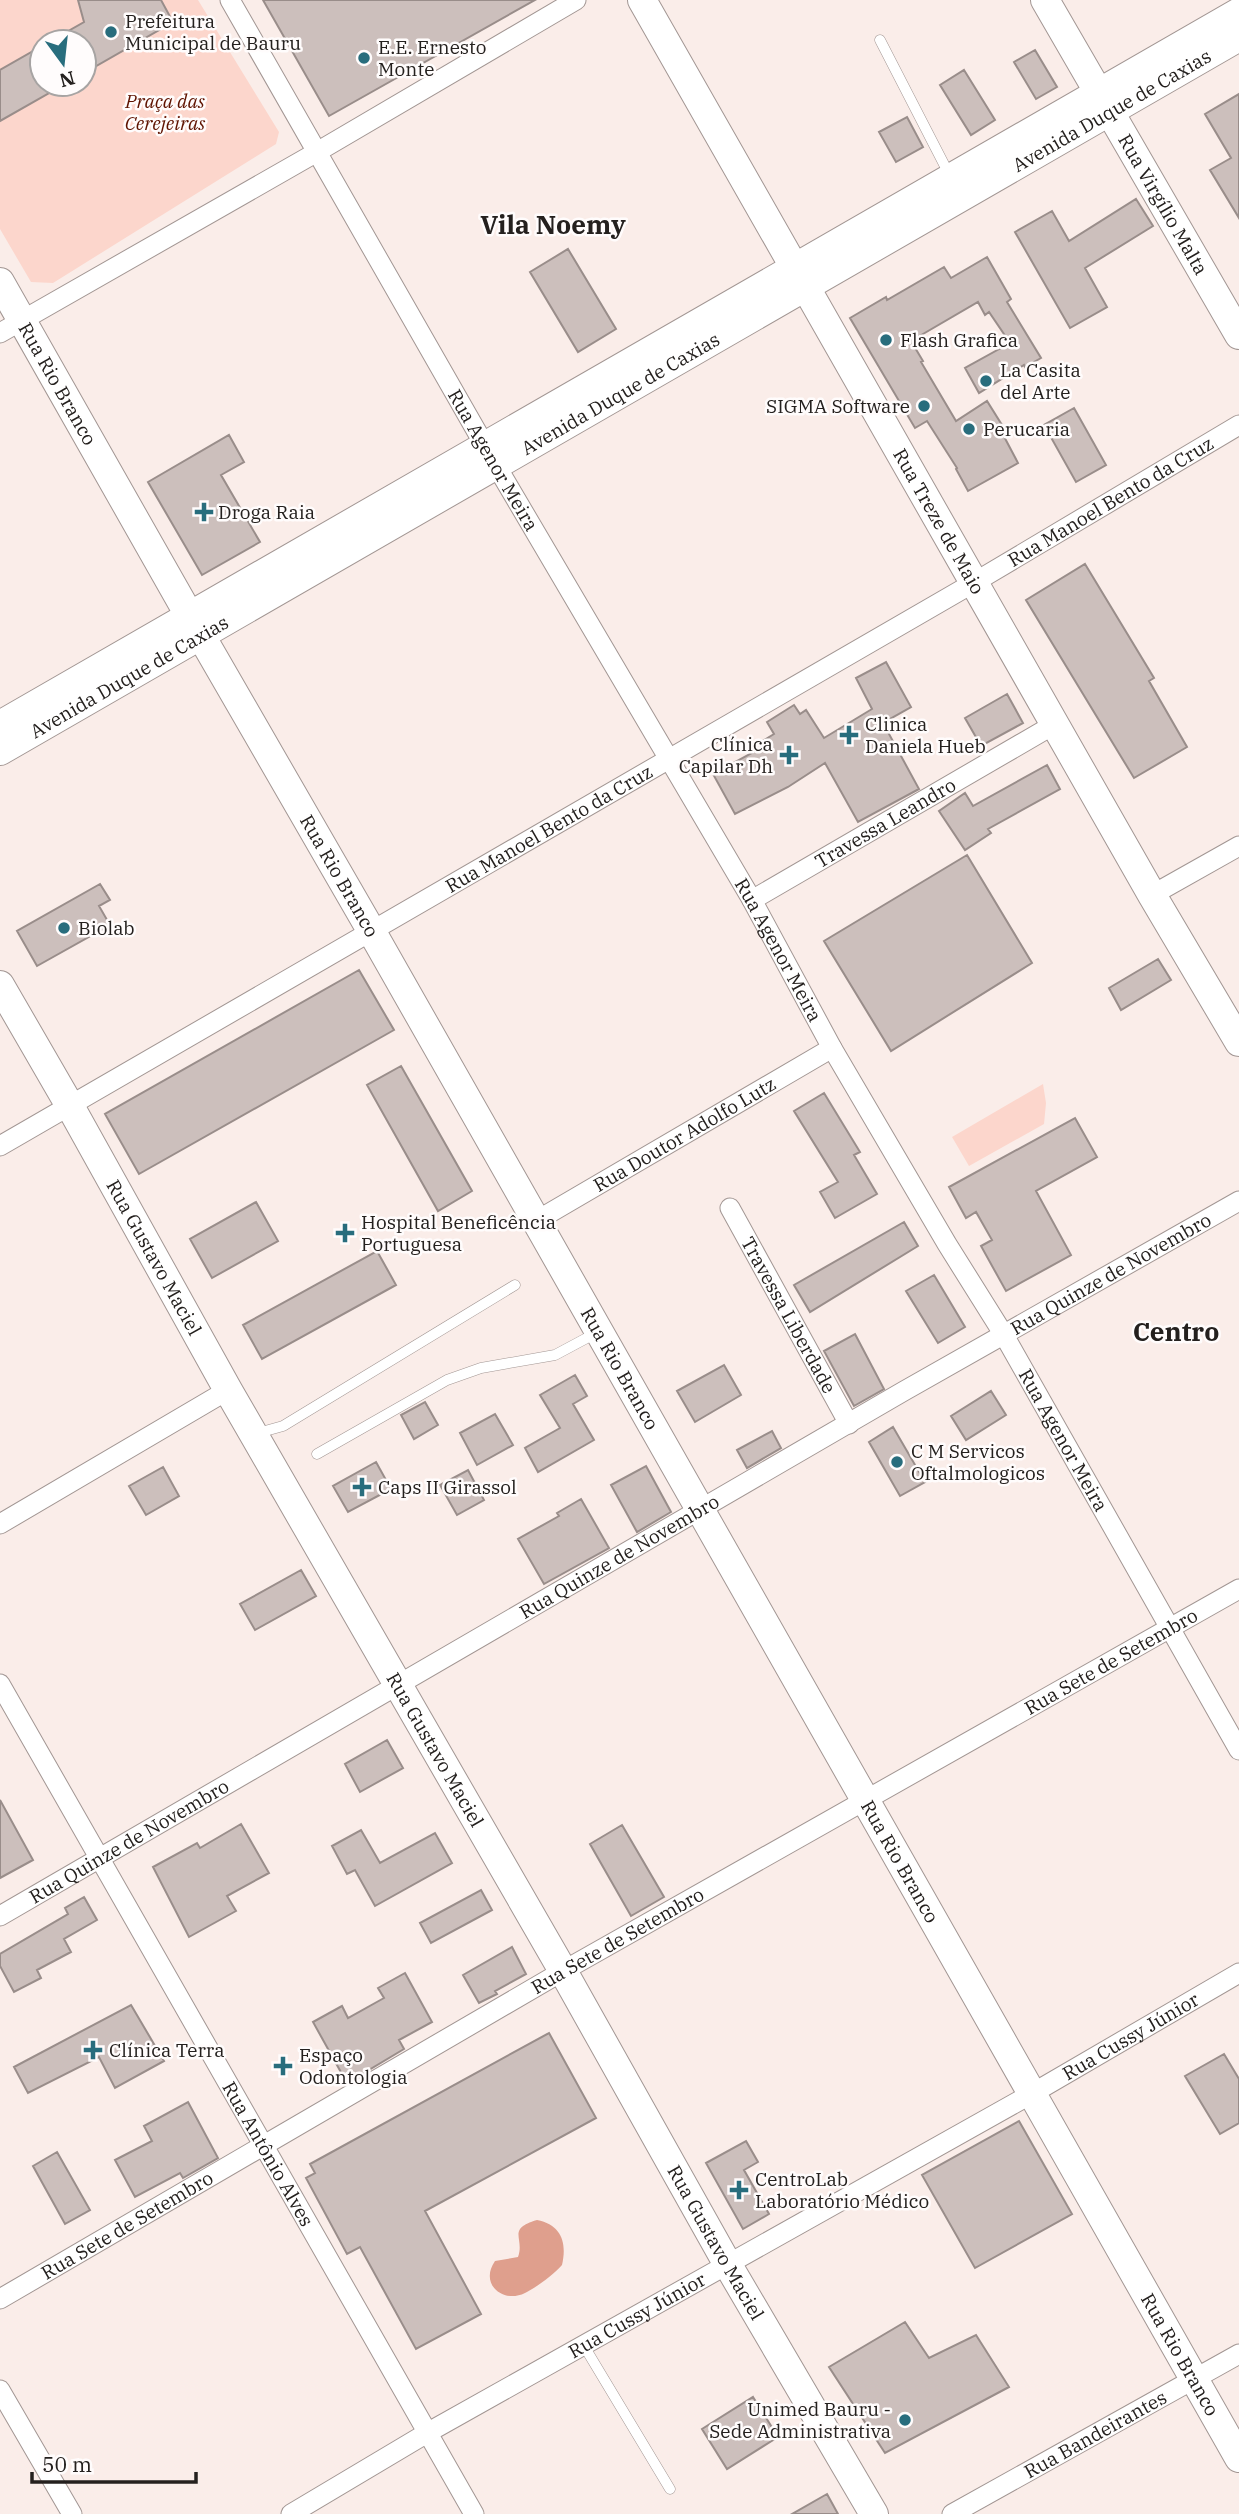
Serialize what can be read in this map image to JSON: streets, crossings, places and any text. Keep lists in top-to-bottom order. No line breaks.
{"streets":{"street":["Avenida Duque de Caxias","Rua Virgílio Malta","Rua Rio Branco","Rua Agenor Meira","Rua Manoel Bento da Cruz","Rua Treze de Maio","Travessa Leandro","Rua Doutor Adolfo Lutz","Rua Gustavo Maciel","Rua Quinze de Novembro","Travessa Liberdade","Rua Sete de Setembro","Rua Cussy Júnior","Rua Antônio Alves","Rua Bandeirantes"]},"crossings":[["Avenida Duque de Caxias","Rua Virgílio Malta"],["Avenida Duque de Caxias","Rua Rio Branco"],["Avenida Duque de Caxias","Rua Agenor Meira"],["Avenida Duque de Caxias","Rua Treze de Maio"],["Rua Rio Branco","Rua Manoel Bento da Cruz"],["Rua Rio Branco","Rua Doutor Adolfo Lutz"],["Rua Rio Branco","Rua Quinze de Novembro"],["Rua Rio Branco","Rua Sete de Setembro"],["Rua Rio Branco","Rua Cussy Júnior"],["Rua Rio Branco","Rua Bandeirantes"],["Rua Agenor Meira","Rua Manoel Bento da Cruz"],["Rua Agenor Meira","Travessa Leandro"],["Rua Agenor Meira","Rua Doutor Adolfo Lutz"],["Rua Agenor Meira","Rua Quinze de Novembro"],["Rua Agenor Meira","Rua Sete de Setembro"],["Rua Manoel Bento da Cruz","Rua Treze de Maio"],["Rua Manoel Bento da Cruz","Rua Gustavo Maciel"],["Rua Treze de Maio","Travessa Leandro"],["Rua Gustavo Maciel","Rua Quinze de Novembro"],["Rua Gustavo Maciel","Rua Sete de Setembro"],["Rua Gustavo Maciel","Rua Cussy Júnior"],["Rua Quinze de Novembro","Travessa Liberdade"],["Rua Quinze de Novembro","Rua Antônio Alves"],["Rua Sete de Setembro","Rua Antônio Alves"],["Rua Cussy Júnior","Rua Antônio Alves"]],"districts":["Vila Noemy","Centro"],"parks":["Praça das Cerejeiras"],"places":{"other":["Prefeitura Municipal de Bauru","E.E. Ernesto Monte","Flash Grafica","La Casita del Arte","SIGMA Software","Perucaria","Biolab","C M Servicos Oftalmologicos","Unimed Bauru - Sede Administrativa"],"health":["Droga Raia","Clinica Daniela Hueb","Clínica Capilar Dh","Hospital Beneficência Portuguesa","Caps II Girassol","Clínica Terra","Espaço Odontologia","CentroLab Laboratório Médico"]},"scale_bar":"50 m","north":"bottom"}
